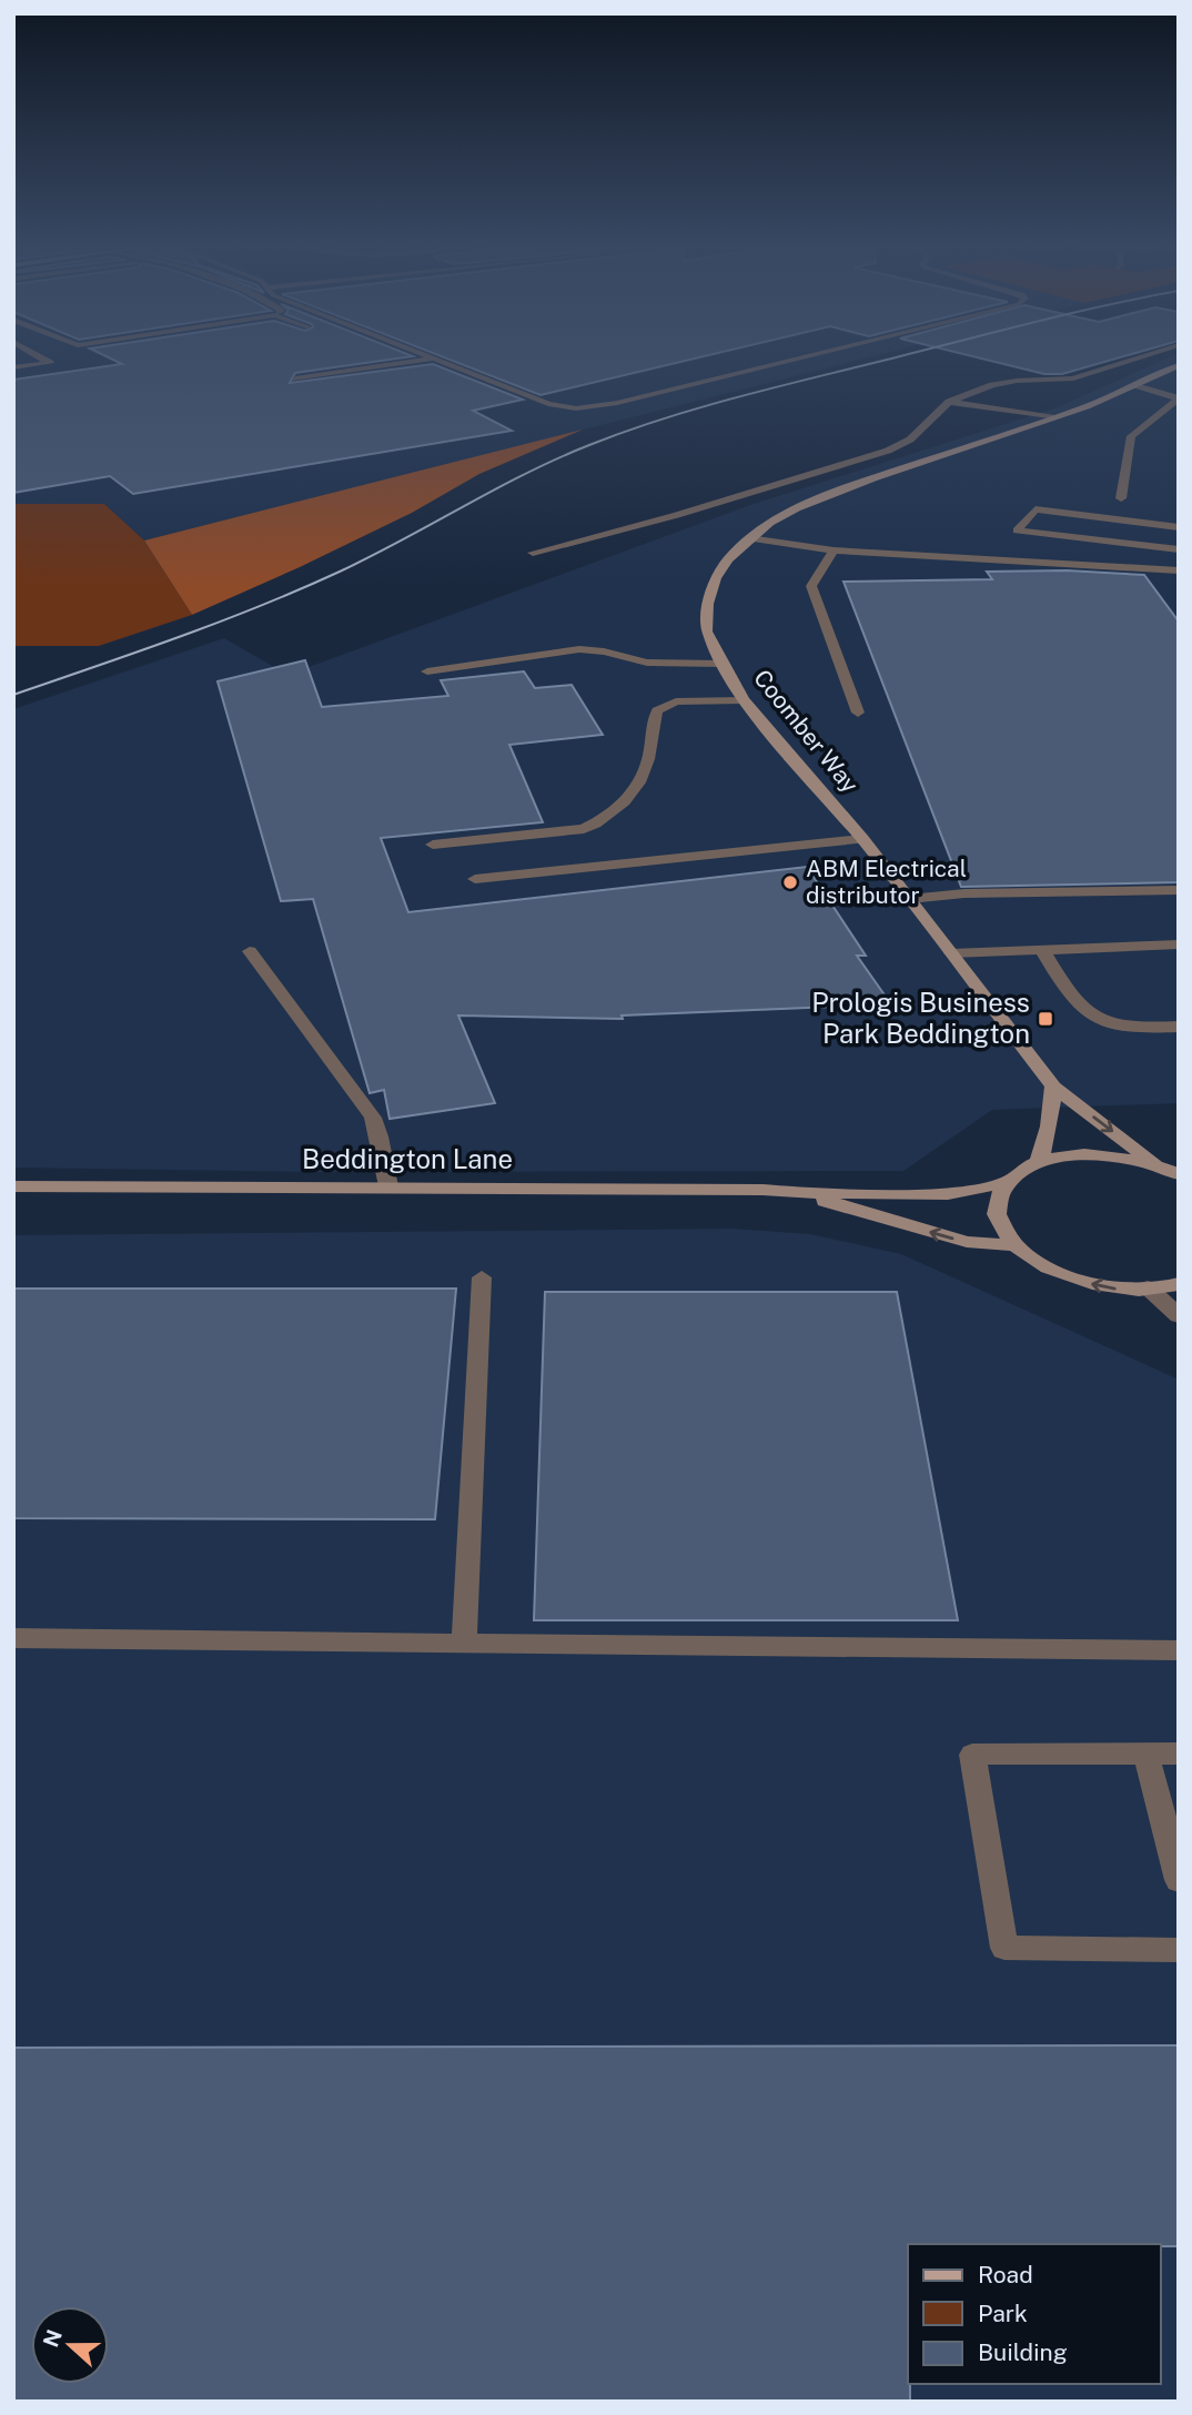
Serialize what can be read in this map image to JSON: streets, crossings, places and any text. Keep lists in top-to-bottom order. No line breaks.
{"streets":{"street":["Coomber Way","Beddington Lane"]},"crossings":[["Coomber Way","Beddington Lane"]],"places":{"other":["ABM Electrical distributor"],"transit":["Prologis Business Park Beddington"]},"legend":["Road","Park","Building"],"north":"left"}
